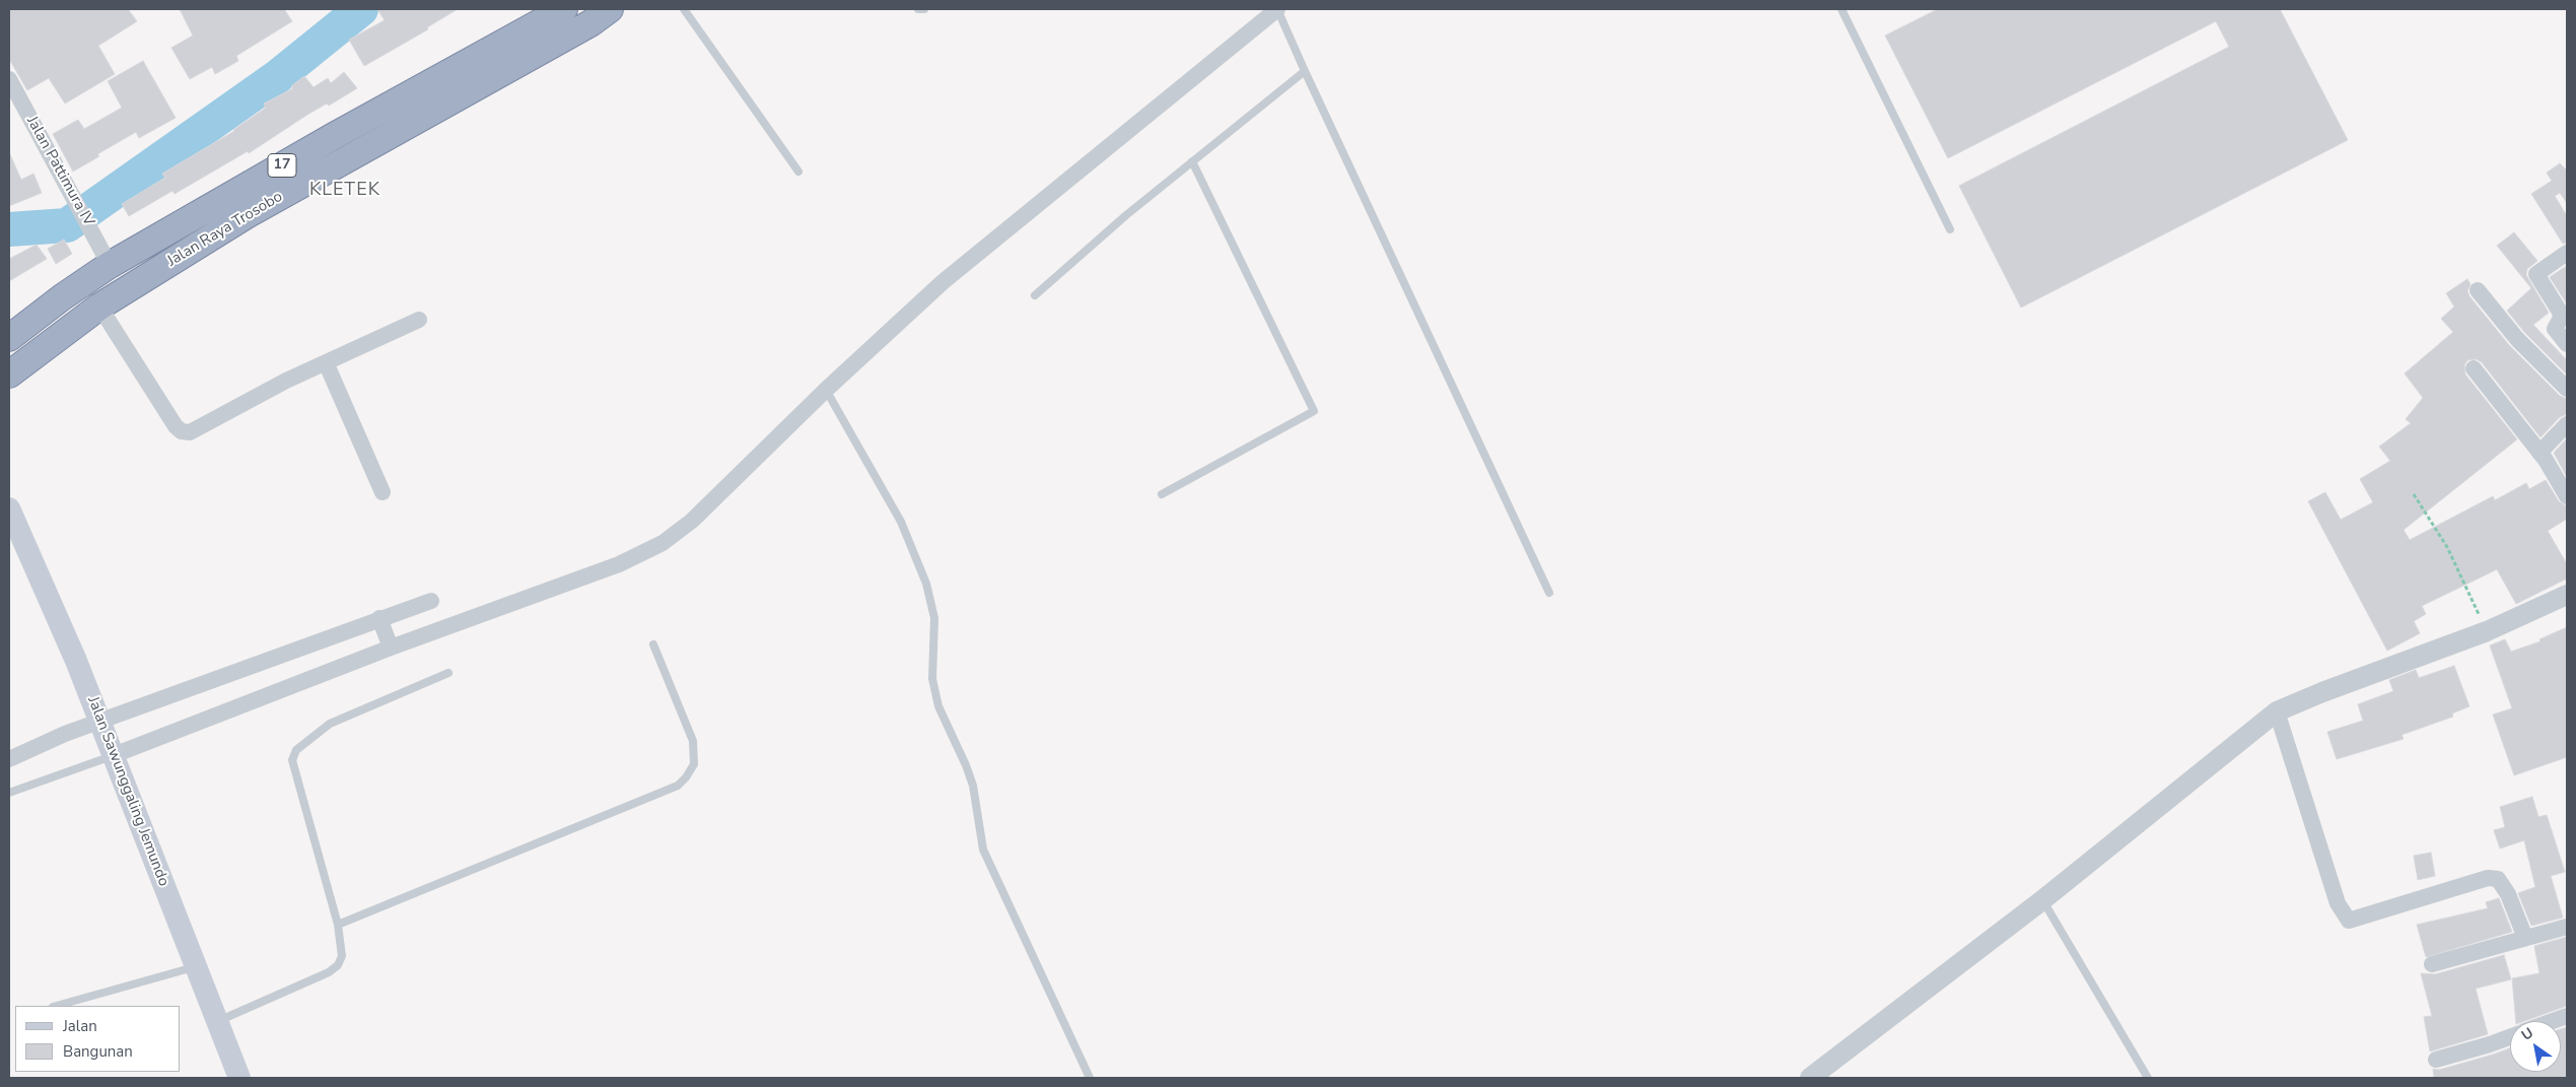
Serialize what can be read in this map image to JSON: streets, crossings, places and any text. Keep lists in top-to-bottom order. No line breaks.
{"streets":{"highway":["17","Jalan Raya Trosobo"],"main road":["Jalan Sawunggaling Jemundo"],"street":["Jalan Pattimura IV"]},"crossings":[["Jalan Pattimura IV","Jalan Raya Trosobo"]],"districts":["KLETEK"],"legend":["Jalan","Bangunan"],"north":"top left"}
